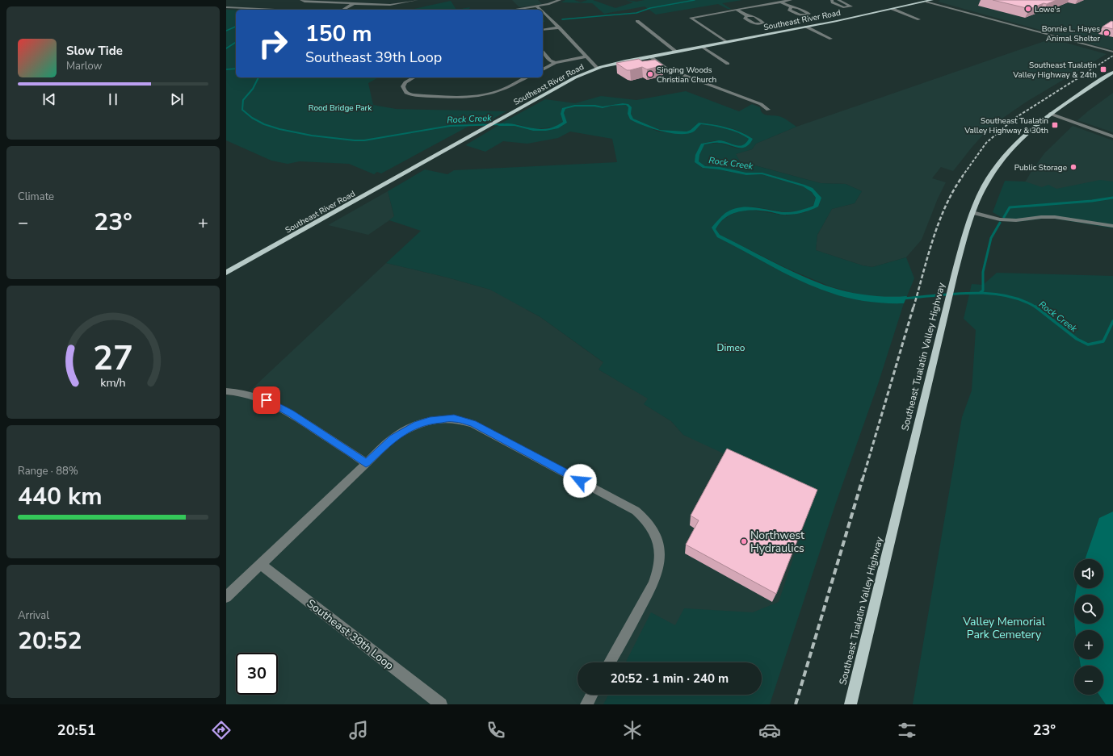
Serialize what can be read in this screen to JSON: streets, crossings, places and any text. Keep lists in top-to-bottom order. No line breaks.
{"streets":{"main road":["Southeast River Road","Southeast Tualatin Valley Highway"],"street":["Southeast 39th Loop"]},"water":["Rock Creek"],"parks":["Rood Bridge Park","Dimeo","Valley Memorial Park Cemetery"],"places":{"other":["Lowe's","Bonnie L. Hayes Animal Shelter","Singing Woods Christian Church","Public Storage","Northwest Hydraulics"],"transit":["Southeast Tualatin Valley Highway & 24th","Southeast Tualatin Valley Highway & 30th"]},"page":{"turn":["150 m","Southeast 39th Loop"],"song":["Slow Tide","Marlow"],"tile":["Climate",["Range · 88%","440 km"],["Arrival","20:52"]],"heat":["−","23°","+"],"map_buttons":["+","−"],"limit":"30","trip":"20:52 · 1 min · 240 m","tabs":["20:51","23°"],"gauge":["27","km/h"]}}
